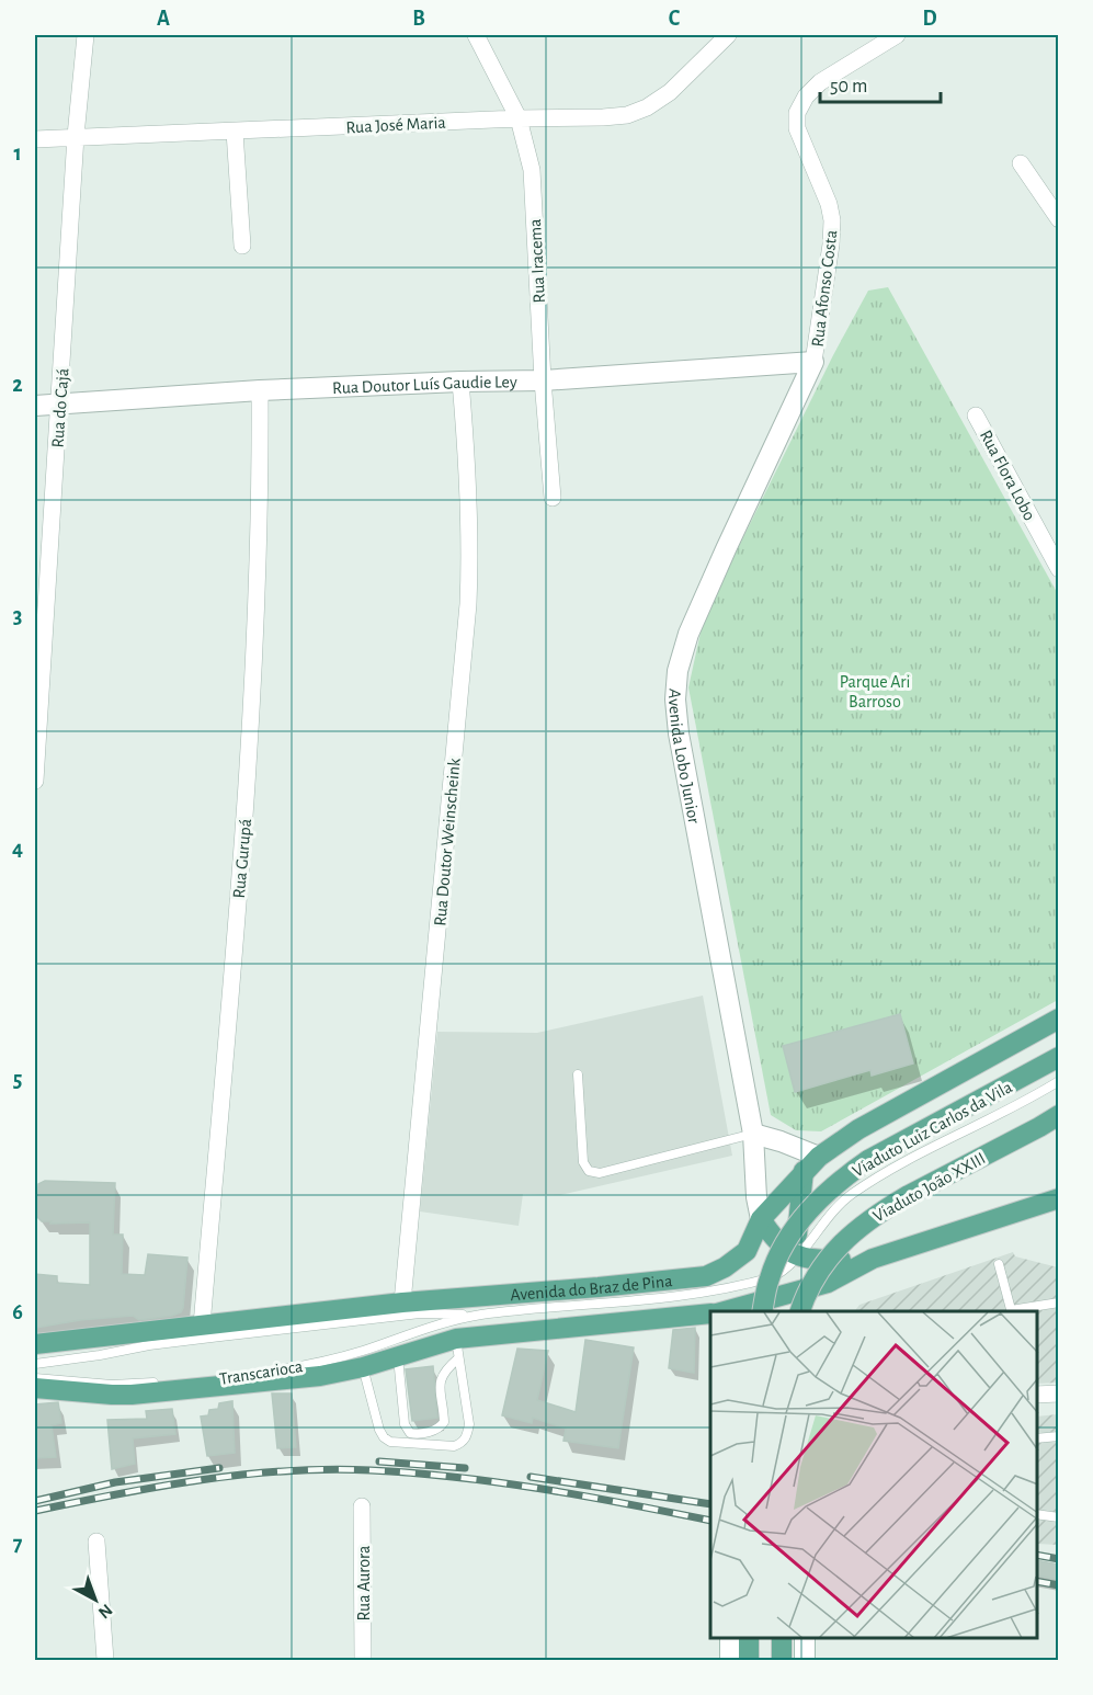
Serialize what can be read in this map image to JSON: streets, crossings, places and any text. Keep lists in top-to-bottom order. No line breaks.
{"streets":{"main road":["Viaduto Luiz Carlos da Vila","Viaduto João XXIII","Avenida do Braz de Pina"],"street":["Rua José Maria","Rua Iracema","Rua Afonso Costa","Rua Doutor Luís Gaudie Ley","Rua do Cajá","Rua Flora Lobo","Avenida Lobo Junior","Rua Doutor Weinscheink","Rua Gurupá","Rua Aurora"],"lane":["Transcarioca"]},"crossings":[["Rua José Maria","Rua Iracema"],["Rua José Maria","Rua do Cajá"],["Rua Iracema","Rua Doutor Luís Gaudie Ley"],["Rua Afonso Costa","Rua Doutor Luís Gaudie Ley"],["Rua Afonso Costa","Avenida Lobo Junior"],["Rua Doutor Luís Gaudie Ley","Rua do Cajá"],["Rua Doutor Luís Gaudie Ley","Avenida Lobo Junior"],["Rua Doutor Luís Gaudie Ley","Rua Doutor Weinscheink"],["Rua Doutor Luís Gaudie Ley","Rua Gurupá"],["Avenida Lobo Junior","Avenida do Braz de Pina"],["Rua Doutor Weinscheink","Avenida do Braz de Pina"],["Rua Gurupá","Avenida do Braz de Pina"]],"parks":["Parque Ari Barroso"],"scale_bar":"50 m","north":"bottom right","grid":{"columns":["A","B","C","D"],"rows":["1","2","3","4","5","6","7"]}}
